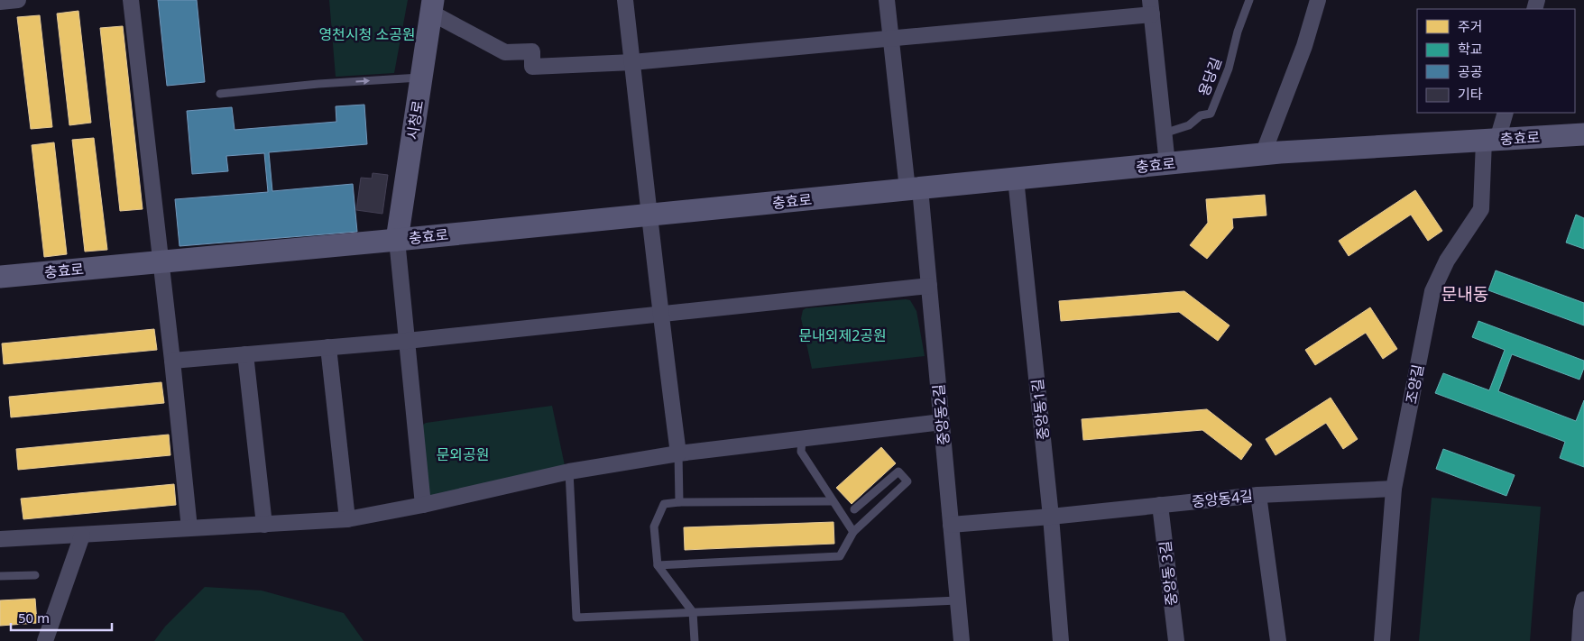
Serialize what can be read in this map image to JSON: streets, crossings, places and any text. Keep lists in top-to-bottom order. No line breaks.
{"streets":{"street":["시청로","충효로","조양길","중앙동1길","중앙동2길","중앙동4길","중앙동 3길"],"lane":["용당길"]},"crossings":[["시청로","충효로"],["충효로","조양길"],["충효로","중앙동1길"],["충효로","중앙동2길"],["조양길","중앙동4길"],["중앙동1길","중앙동4길"],["중앙동2길","중앙동4길"],["중앙동4길","중앙동 3길"]],"districts":["문내동"],"parks":["영천시청 소공원","문내외제2공원","문외공원"],"legend":["주거","학교","공공","기타"],"scale_bar":"50 m"}
